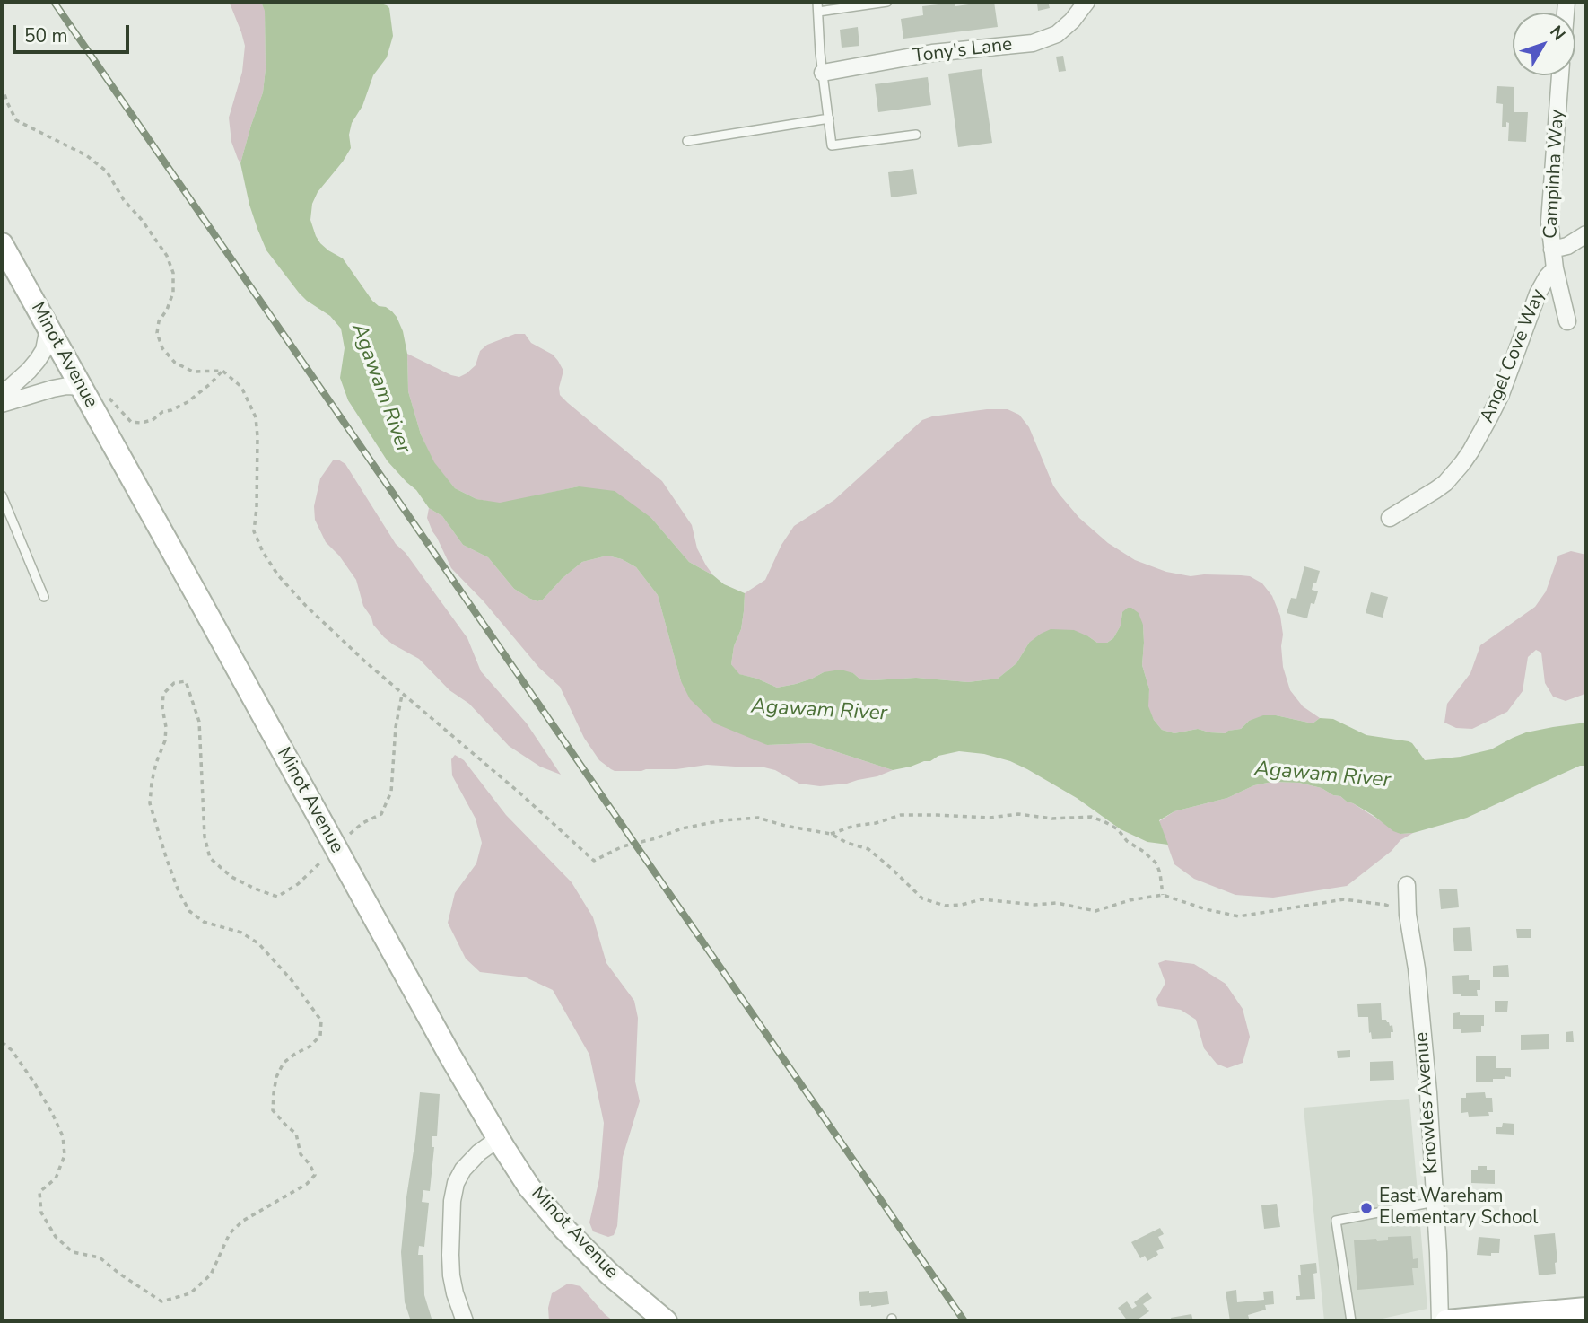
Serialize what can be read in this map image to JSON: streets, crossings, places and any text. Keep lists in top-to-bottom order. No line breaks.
{"streets":{"main road":["Minot Avenue"],"street":["Tony's Lane","Campinha Way","Angel Cove Way","Knowles Avenue"]},"crossings":[["Campinha Way","Angel Cove Way"]],"water":["Agawam River"],"places":["East Wareham Elementary School"],"scale_bar":"50 m","north":"top right"}
